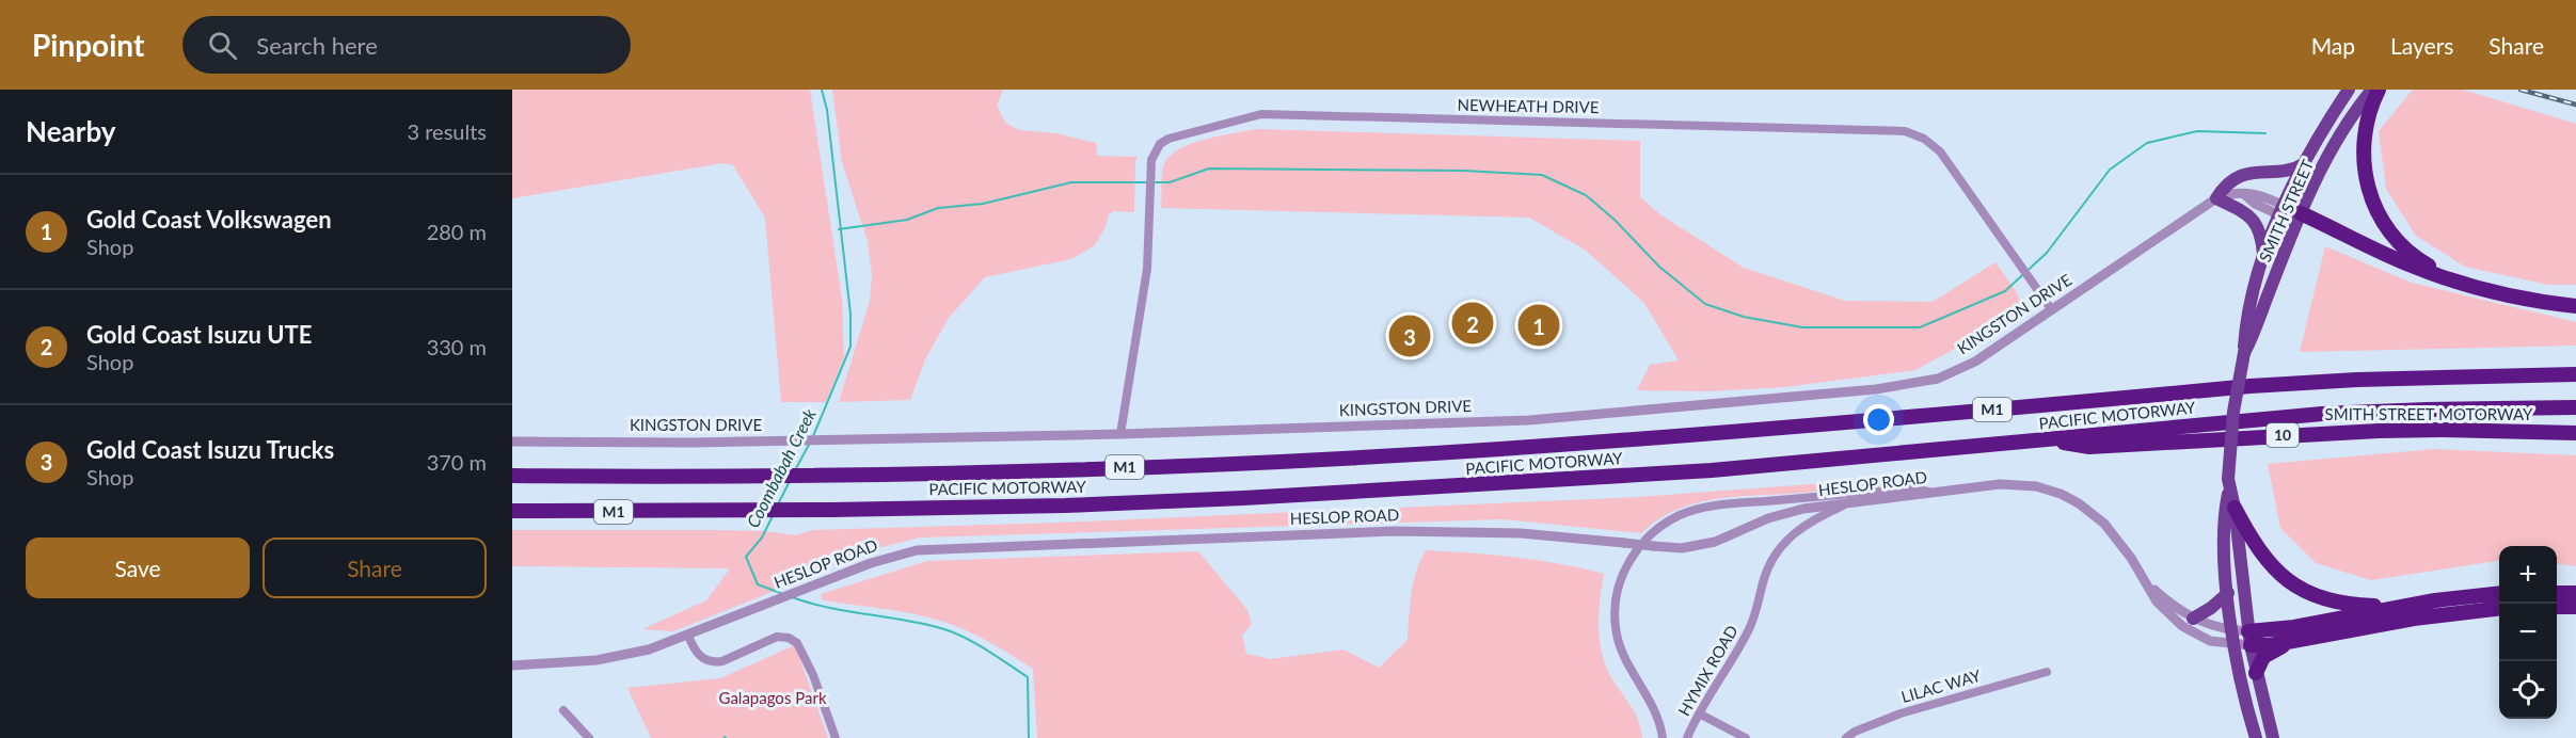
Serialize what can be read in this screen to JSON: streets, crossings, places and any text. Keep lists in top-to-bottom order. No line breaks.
{"streets":{"highway":["M1","SMITH STREET MOTORWAY","PACIFIC MOTORWAY","10"],"main road":["SMITH STREET"],"street":["NEWHEATH DRIVE","KINGSTON DRIVE","HESLOP ROAD","HYMIX ROAD","LILAC WAY"]},"crossings":[["NEWHEATH DRIVE","KINGSTON DRIVE"],["SMITH STREET","KINGSTON DRIVE"],["SMITH STREET","HESLOP ROAD"],["SMITH STREET MOTORWAY","PACIFIC MOTORWAY"],["HESLOP ROAD","HYMIX ROAD"]],"water":["Coombabah Creek"],"parks":["Galapagos Park"],"page":{"header":"Pinpoint","search":"Search here","nav":["Map","Layers","Share"],"heading":["Nearby","3 results"],"list":[{"mark":"1","name":"Gold Coast Volkswagen","note":"Shop","value":"280 m"},{"mark":"2","name":"Gold Coast Isuzu UTE","note":"Shop","value":"330 m"},{"mark":"3","name":"Gold Coast Isuzu Trucks","note":"Shop","value":"370 m"}],"pins":["2","1","3"],"buttons":["Save","Share"],"map_buttons":["+","−"]}}
